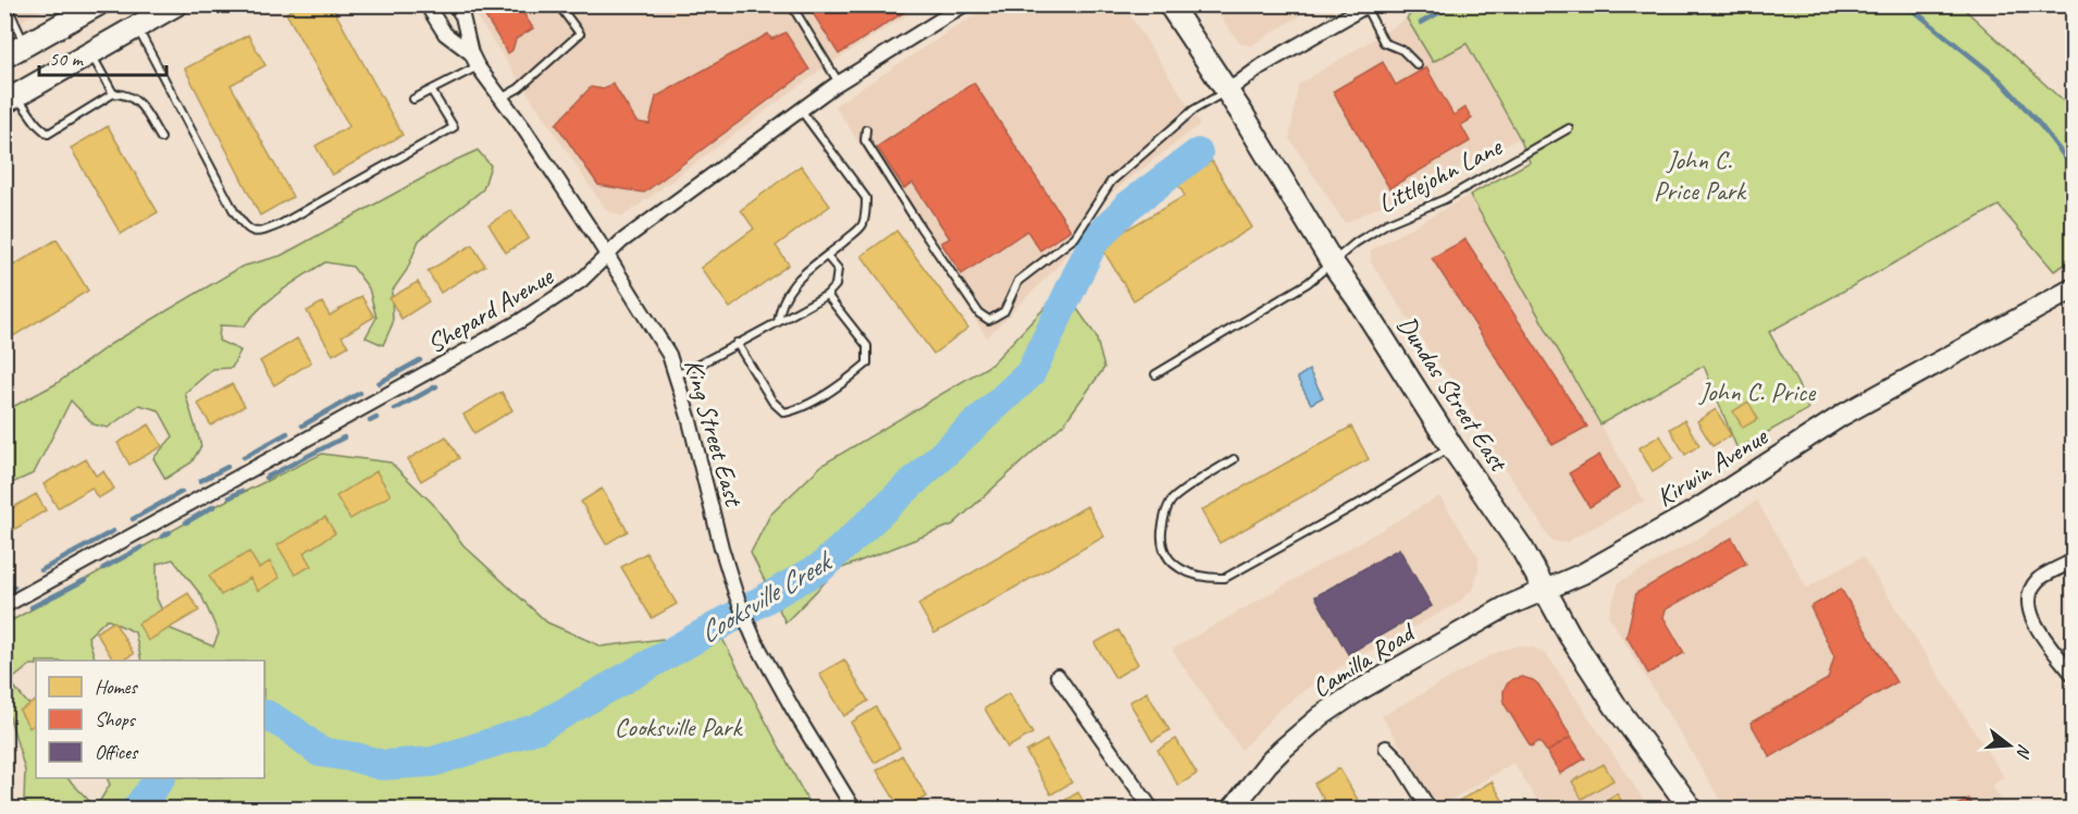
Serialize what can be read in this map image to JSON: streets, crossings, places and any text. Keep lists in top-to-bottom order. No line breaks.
{"streets":{"main road":["Dundas Street East"],"street":["Shepard Avenue","King Street East","Kirwin Avenue","Camilla Road"],"lane":["Littlejohn Lane"]},"crossings":[["Littlejohn Lane","Dundas Street East"],["Shepard Avenue","King Street East"],["Dundas Street East","Kirwin Avenue"],["Dundas Street East","Camilla Road"],["Kirwin Avenue","Camilla Road"]],"water":["Cooksville Creek"],"parks":["John C. Price Park","John C. Price","Cooksville Park"],"legend":["Homes","Shops","Offices"],"scale_bar":"50 m","north":"right"}
